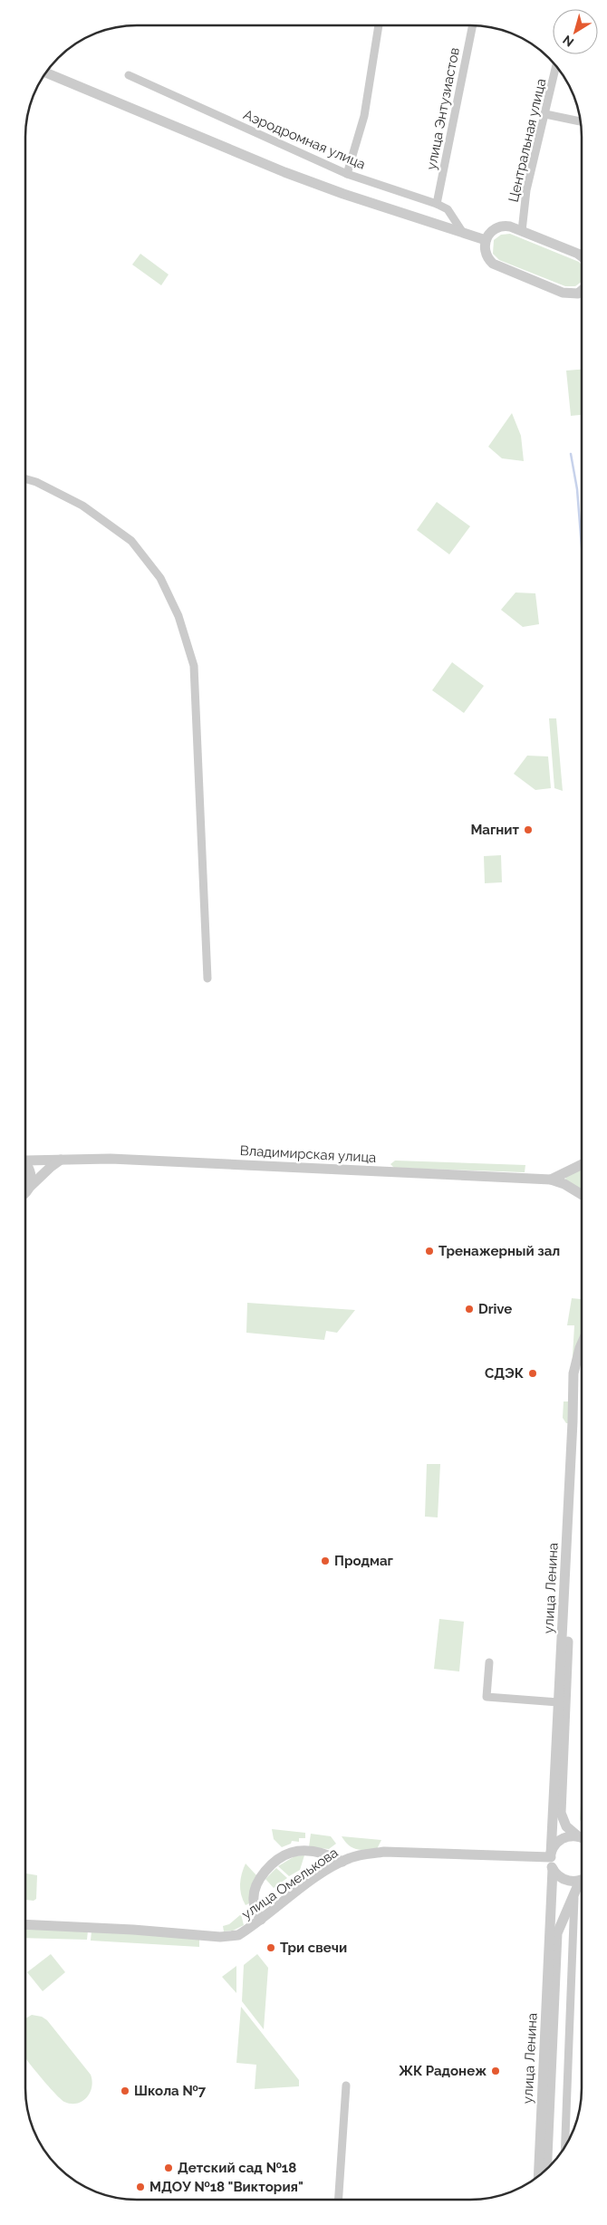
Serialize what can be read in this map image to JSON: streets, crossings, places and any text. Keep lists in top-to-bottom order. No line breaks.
{"streets":{"street":["улица Энтузиастов","Аэродромная улица","Центральная улица","Владимирская улица","улица Ленина","улица Омелькова"]},"crossings":[["улица Энтузиастов","Аэродромная улица"],["улица Ленина","улица Омелькова"]],"places":["Магнит","Тренажерный зал","Drive","СДЭК","Продмаг","Три свечи","ЖК Радонеж","Школа №7","Детский сад №18","МДОУ №18 \"Виктория\""],"north":"bottom left"}
